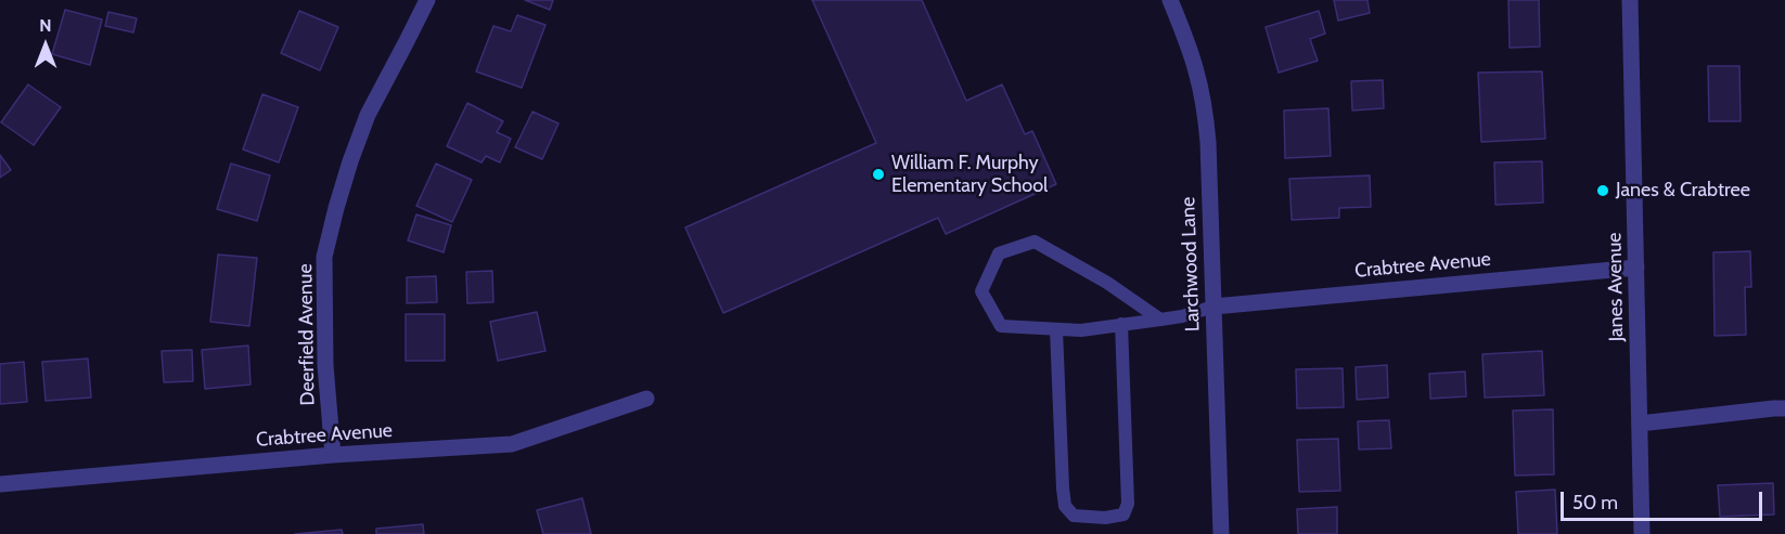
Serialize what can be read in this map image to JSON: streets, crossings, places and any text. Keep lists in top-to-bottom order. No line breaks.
{"streets":{"street":["Larchwood Lane","Crabtree Avenue","Janes Avenue","Deerfield Avenue"]},"crossings":[["Larchwood Lane","Crabtree Avenue"],["Crabtree Avenue","Janes Avenue"],["Crabtree Avenue","Deerfield Avenue"]],"places":["William F. Murphy Elementary School","Janes & Crabtree"],"scale_bar":"50 m","north":"top"}
